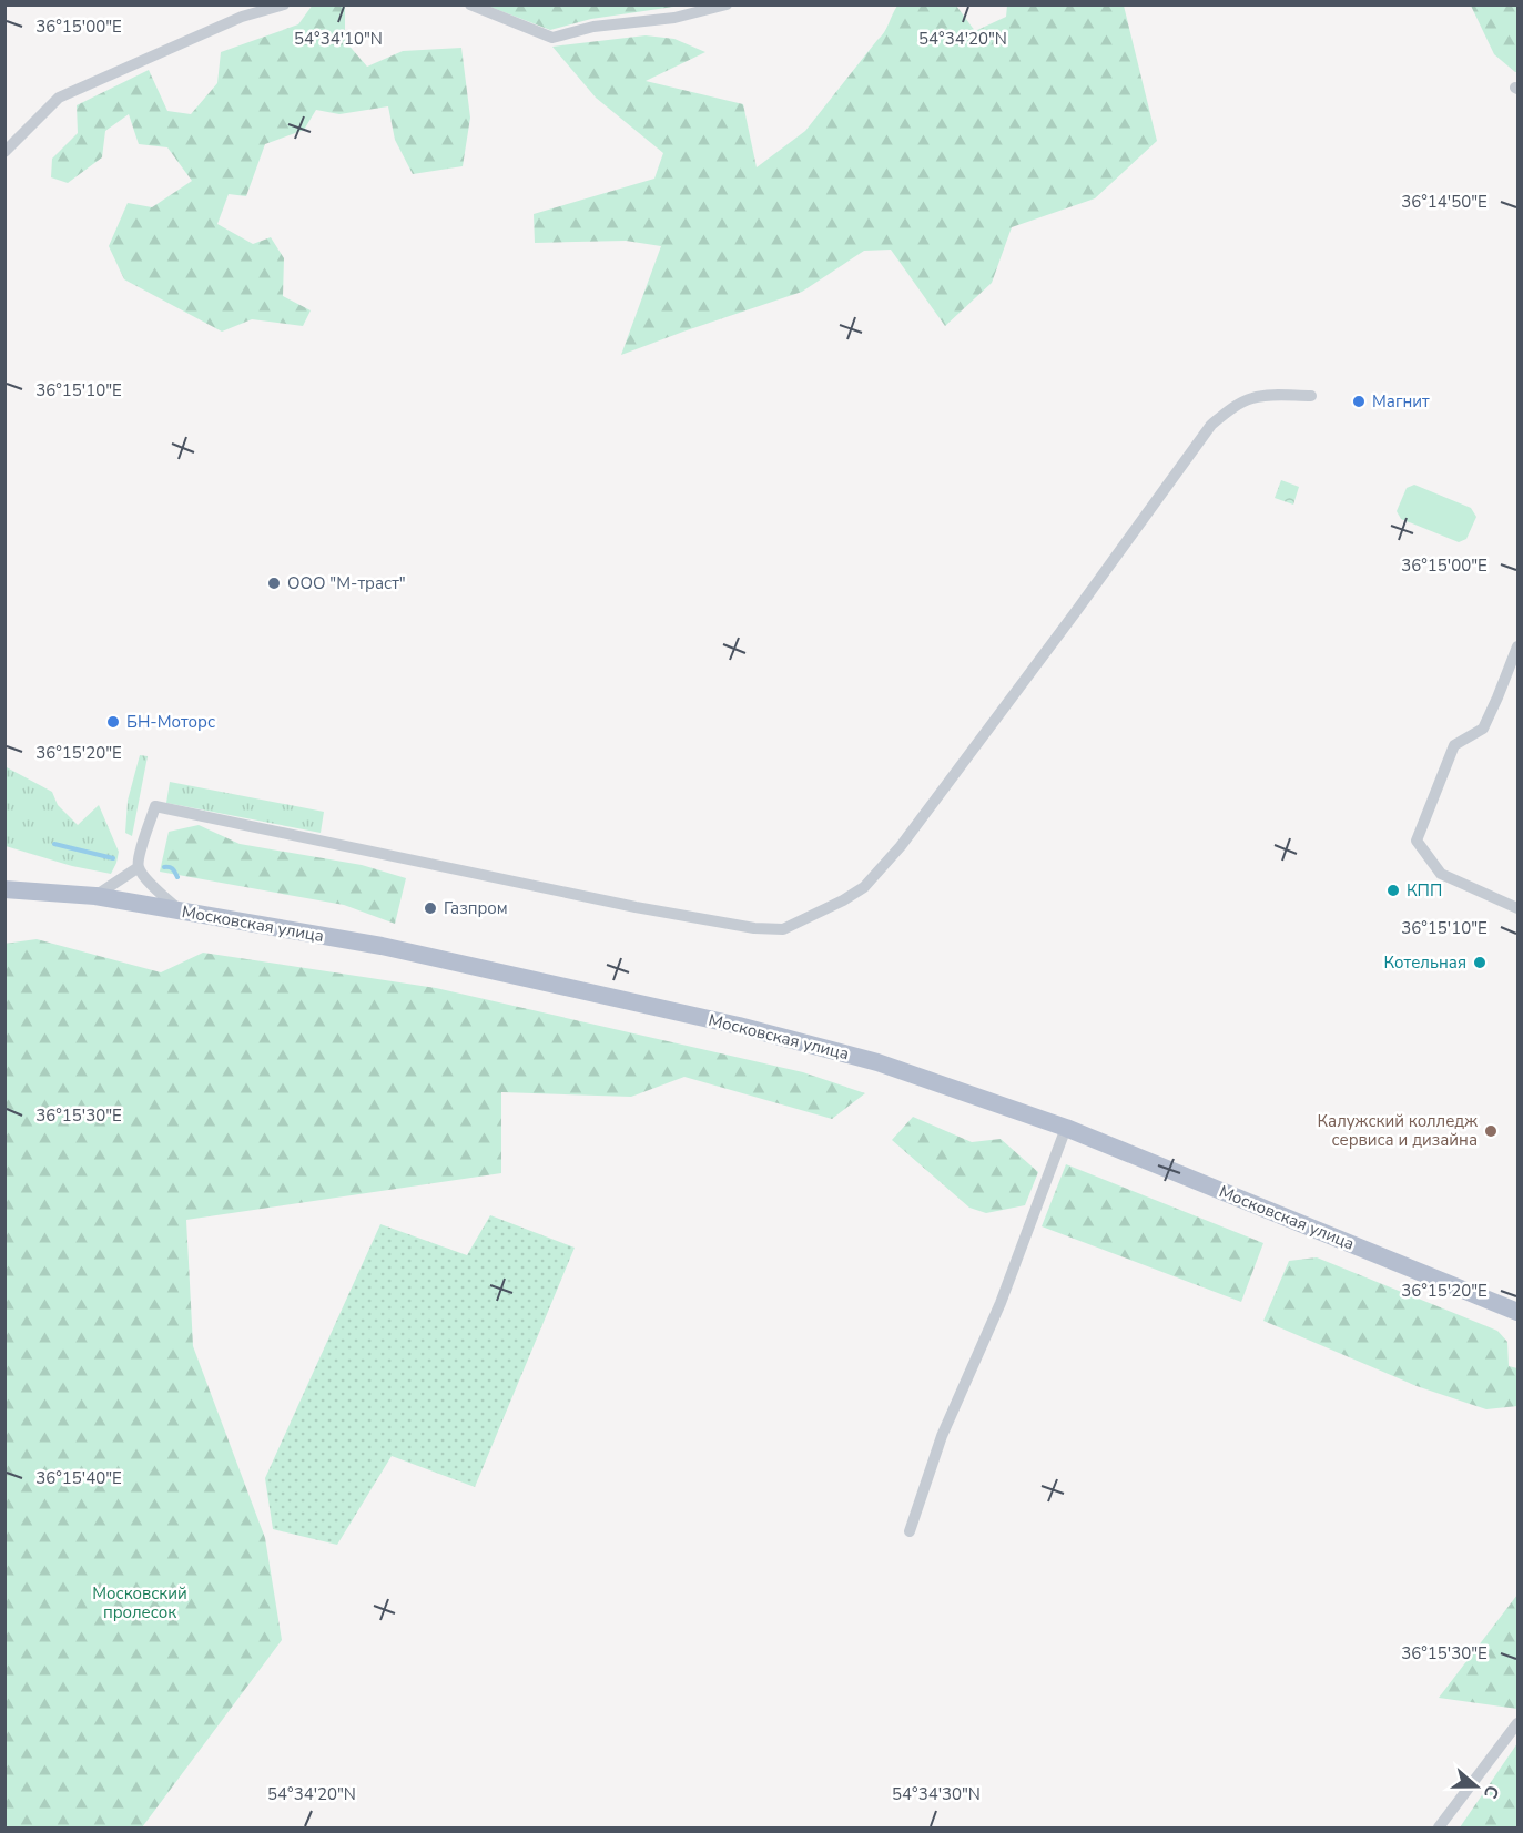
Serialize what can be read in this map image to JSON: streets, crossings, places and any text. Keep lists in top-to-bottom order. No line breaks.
{"streets":{"main road":["Московская улица"]},"parks":["Московский пролесок"],"places":["Магнит","ООО \"М-траст\"","БН-Моторс","КПП","Газпром","Котельная","Калужский колледж сервиса и дизайна"],"north":"right","coordinates":["36°15'00\"E","54°34'10\"N","54°34'20\"N","36°14'50\"E","36°15'10\"E","36°15'20\"E","36°15'30\"E","36°15'40\"E","54°34'30\"N"]}
